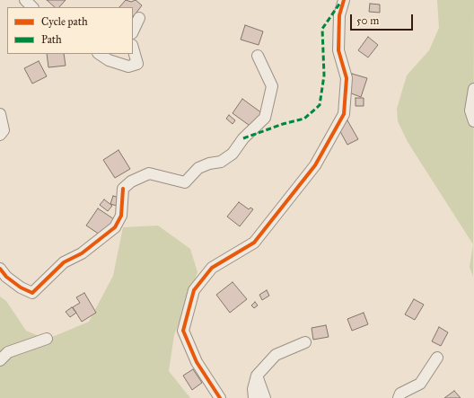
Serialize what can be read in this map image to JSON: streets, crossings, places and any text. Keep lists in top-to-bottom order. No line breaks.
{"legend":["Cycle path","Path"],"scale_bar":"50 m"}
